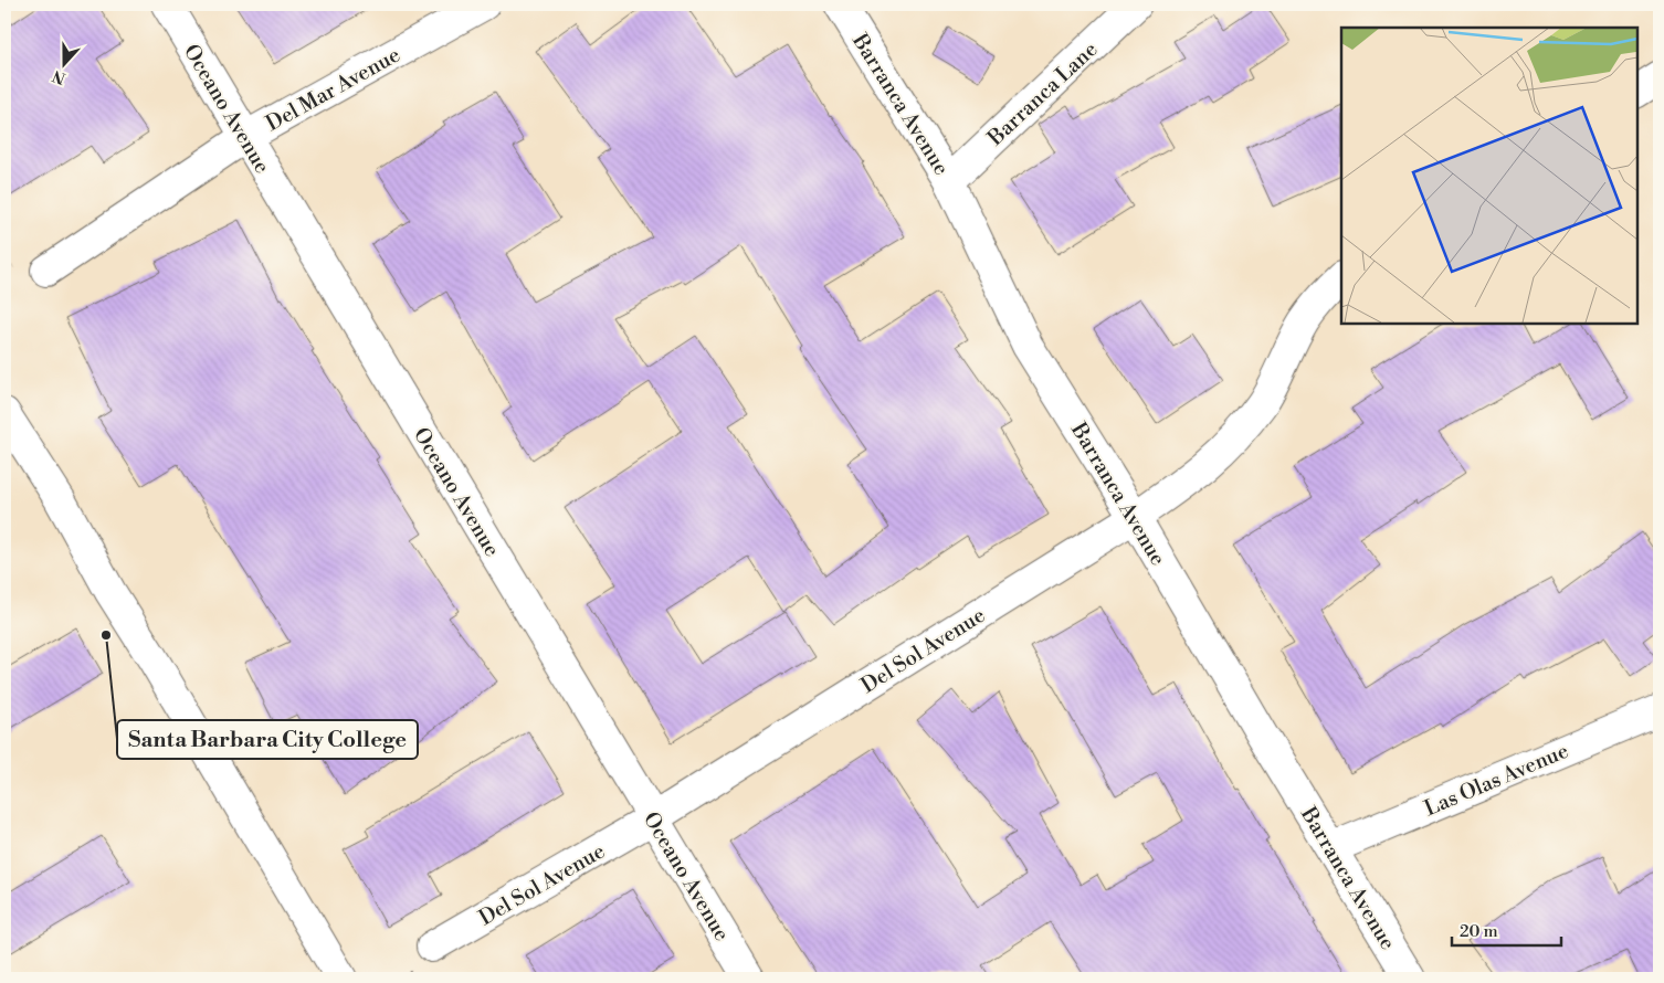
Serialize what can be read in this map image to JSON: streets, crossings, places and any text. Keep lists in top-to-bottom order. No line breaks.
{"streets":{"street":["Del Mar Avenue","Barranca Lane","Barranca Avenue","Oceano Avenue","Del Sol Avenue","Las Olas Avenue"]},"crossings":[["Del Mar Avenue","Oceano Avenue"],["Barranca Lane","Barranca Avenue"],["Barranca Avenue","Del Sol Avenue"],["Barranca Avenue","Las Olas Avenue"],["Oceano Avenue","Del Sol Avenue"]],"places":["Santa Barbara City College"],"scale_bar":"20 m","north":"bottom"}
